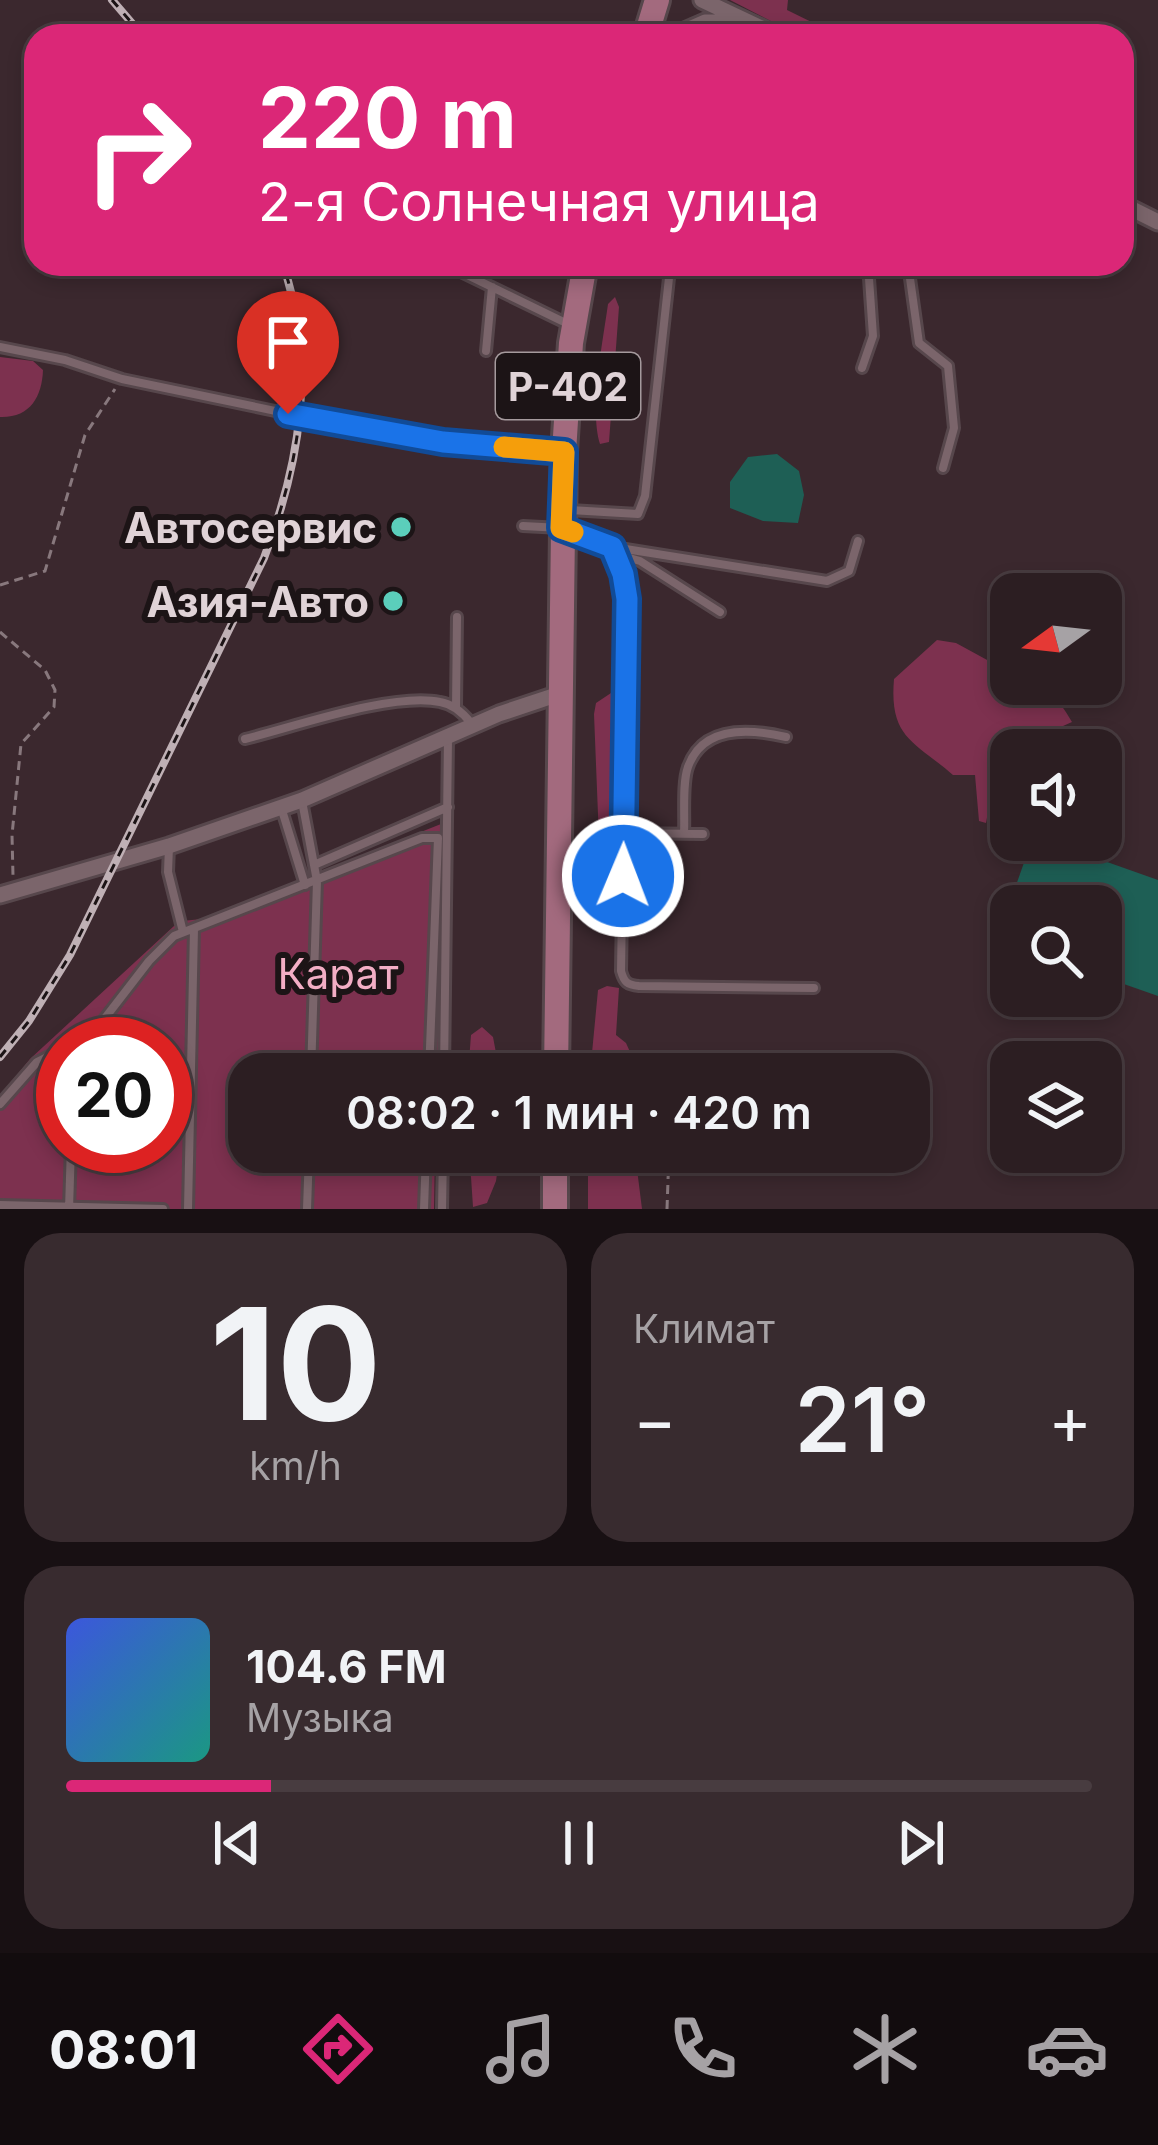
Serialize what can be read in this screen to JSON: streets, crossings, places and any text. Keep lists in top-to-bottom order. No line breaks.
{"streets":{"main road":["Р-402"]},"parks":["Карат"],"places":["Автосервис","Азия-Авто"],"north":"left","page":{"turn":["220 m","2-я Солнечная улица"],"limit":"20","trip":"08:02 · 1 мин · 420 m","tile":[["10","km/h"],"Климат"],"heat":["−","21°","+"],"song":["104.6 FM","Музыка"],"tabs":"08:01"}}
